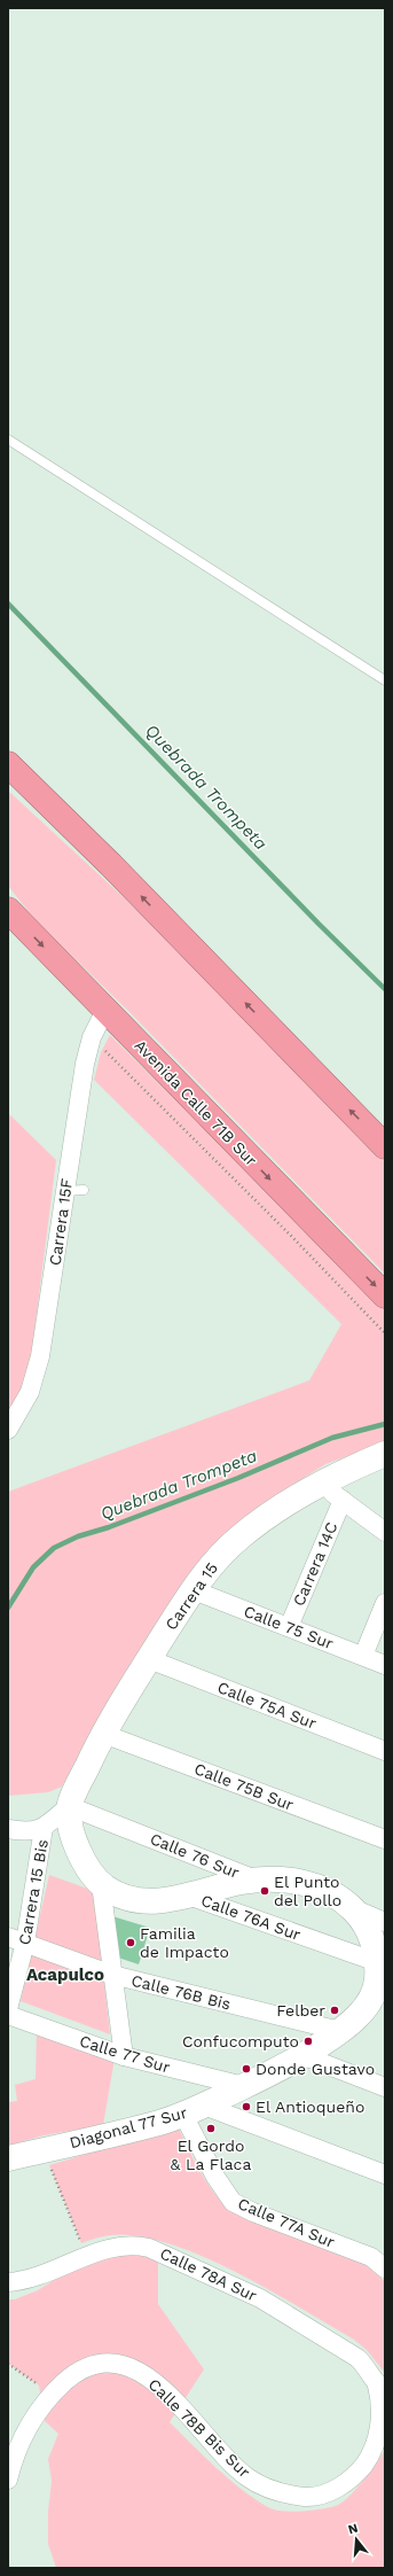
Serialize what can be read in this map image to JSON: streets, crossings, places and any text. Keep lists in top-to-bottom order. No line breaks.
{"streets":{"highway":["Avenida Calle 71B Sur"],"street":["Carrera 15F","Carrera 14C","Carrera 15","Calle 75 Sur","Calle 75A Sur","Calle 75B Sur","Calle 76 Sur","Carrera 15 Bis","Calle 76A Sur","Calle 76B Bis","Calle 77 Sur","Diagonal 77 Sur","Calle 77A Sur","Calle 78A Sur","Calle 78B Bis Sur"]},"crossings":[["Avenida Calle 71B Sur","Carrera 15F"],["Carrera 14C","Calle 75 Sur"],["Carrera 15","Calle 75 Sur"],["Carrera 15","Calle 75A Sur"],["Carrera 15","Calle 75B Sur"],["Carrera 15","Calle 76 Sur"],["Carrera 15","Calle 76A Sur"],["Calle 76 Sur","Calle 76A Sur"],["Carrera 15 Bis","Calle 76B Bis"],["Calle 76B Bis","Diagonal 77 Sur"],["Calle 77 Sur","Diagonal 77 Sur"],["Diagonal 77 Sur","Calle 77A Sur"],["Calle 78A Sur","Calle 78B Bis Sur"]],"districts":["Acapulco"],"water":["Quebrada Trompeta"],"places":["El Punto del Pollo","Familia de Impacto","Felber","Confucomputo","Donde Gustavo","El Antioqueño","El Gordo & La Flaca"],"north":"top"}
